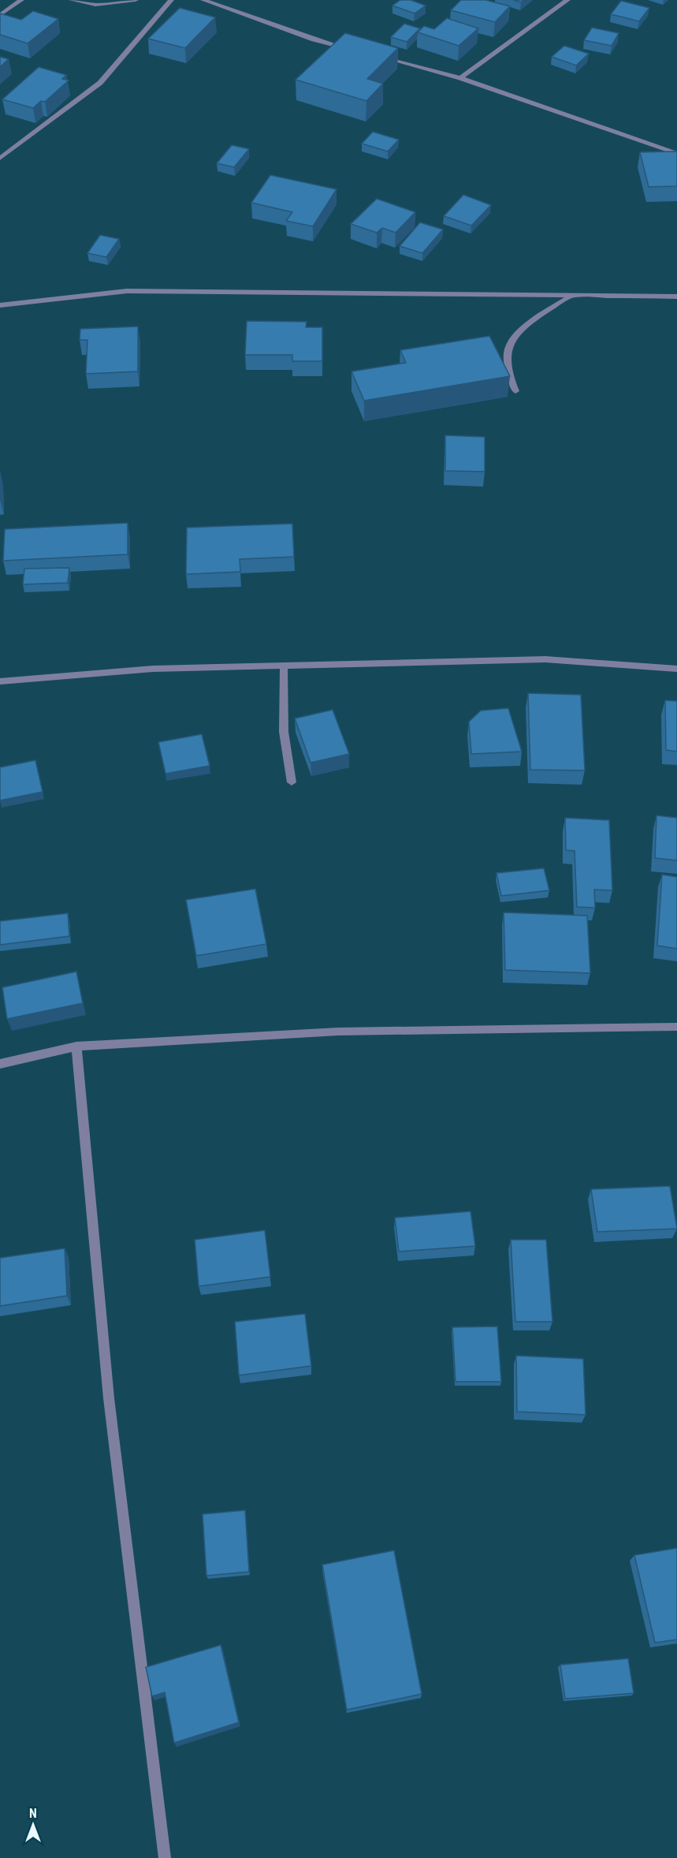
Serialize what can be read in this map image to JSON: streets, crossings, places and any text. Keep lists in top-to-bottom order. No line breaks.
{"north":"top"}
